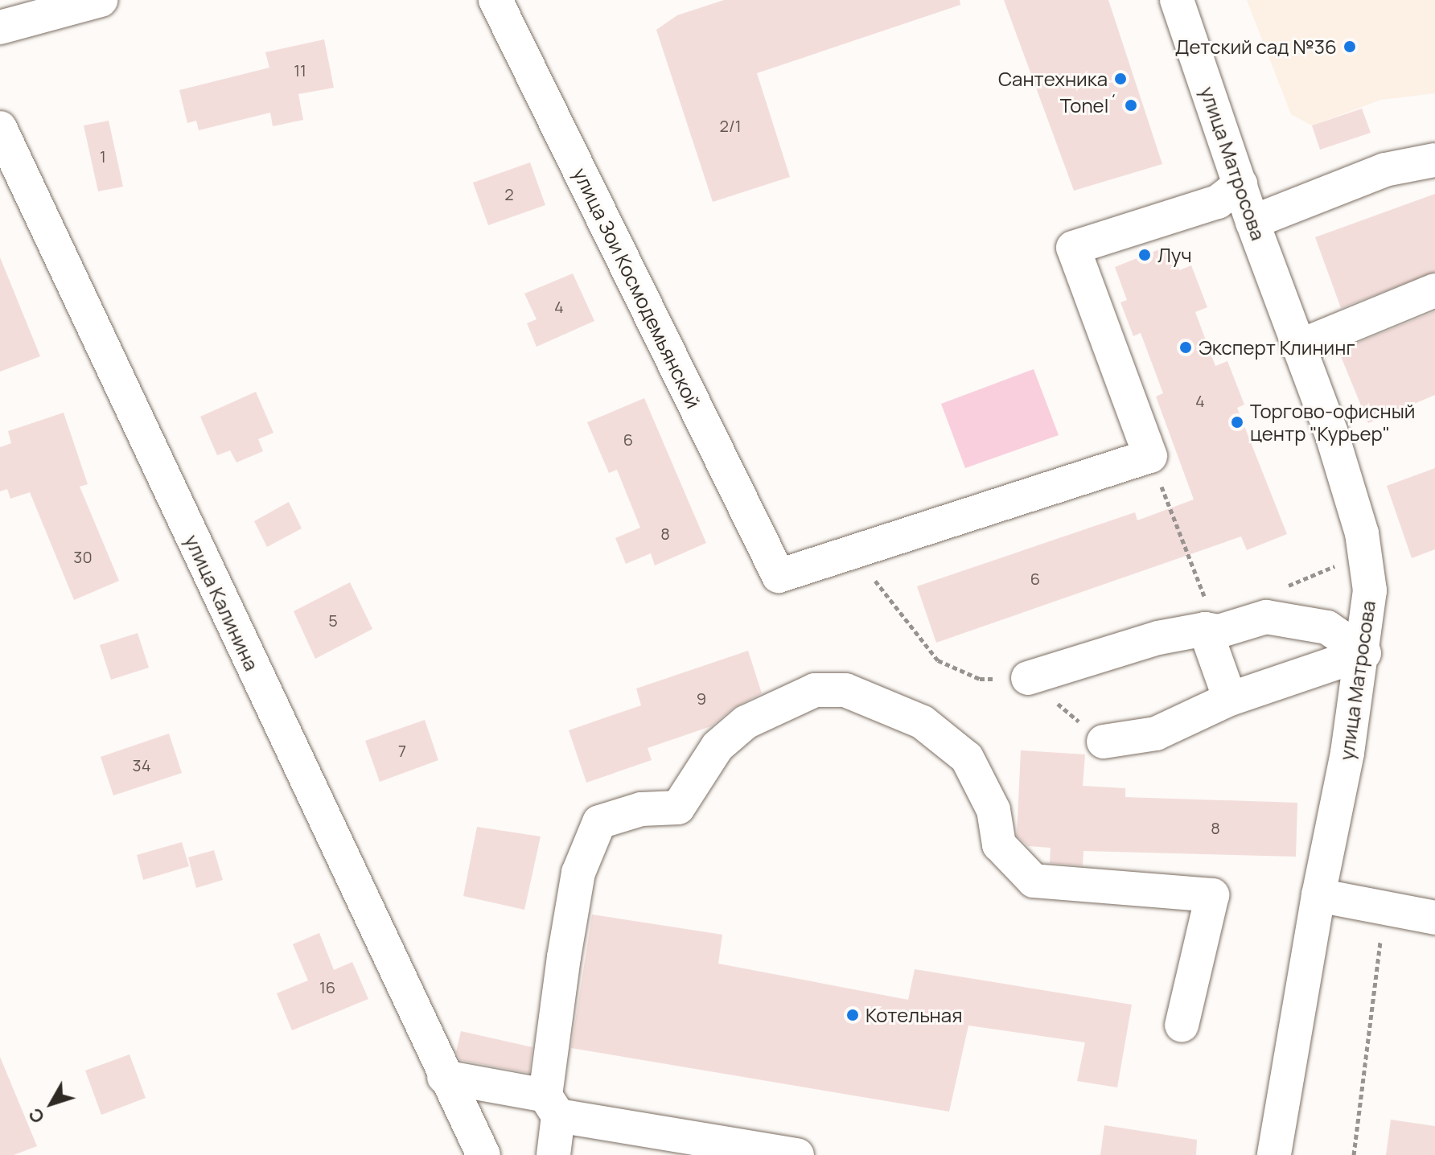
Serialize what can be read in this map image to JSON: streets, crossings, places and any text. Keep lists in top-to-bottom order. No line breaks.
{"streets":{"street":["улица Матросова","улица Зои Космодемьянской","улица Калинина"]},"places":["Детский сад №36","Сантехника","Tonel´","Луч","Эксперт Клининг","Торгово-офисный центр \"Курьер\"","Котельная"],"house_numbers":["11","2/1","1","2","4","4","6","8","30","6","5","9","7","34","8","16"],"north":"bottom left"}
